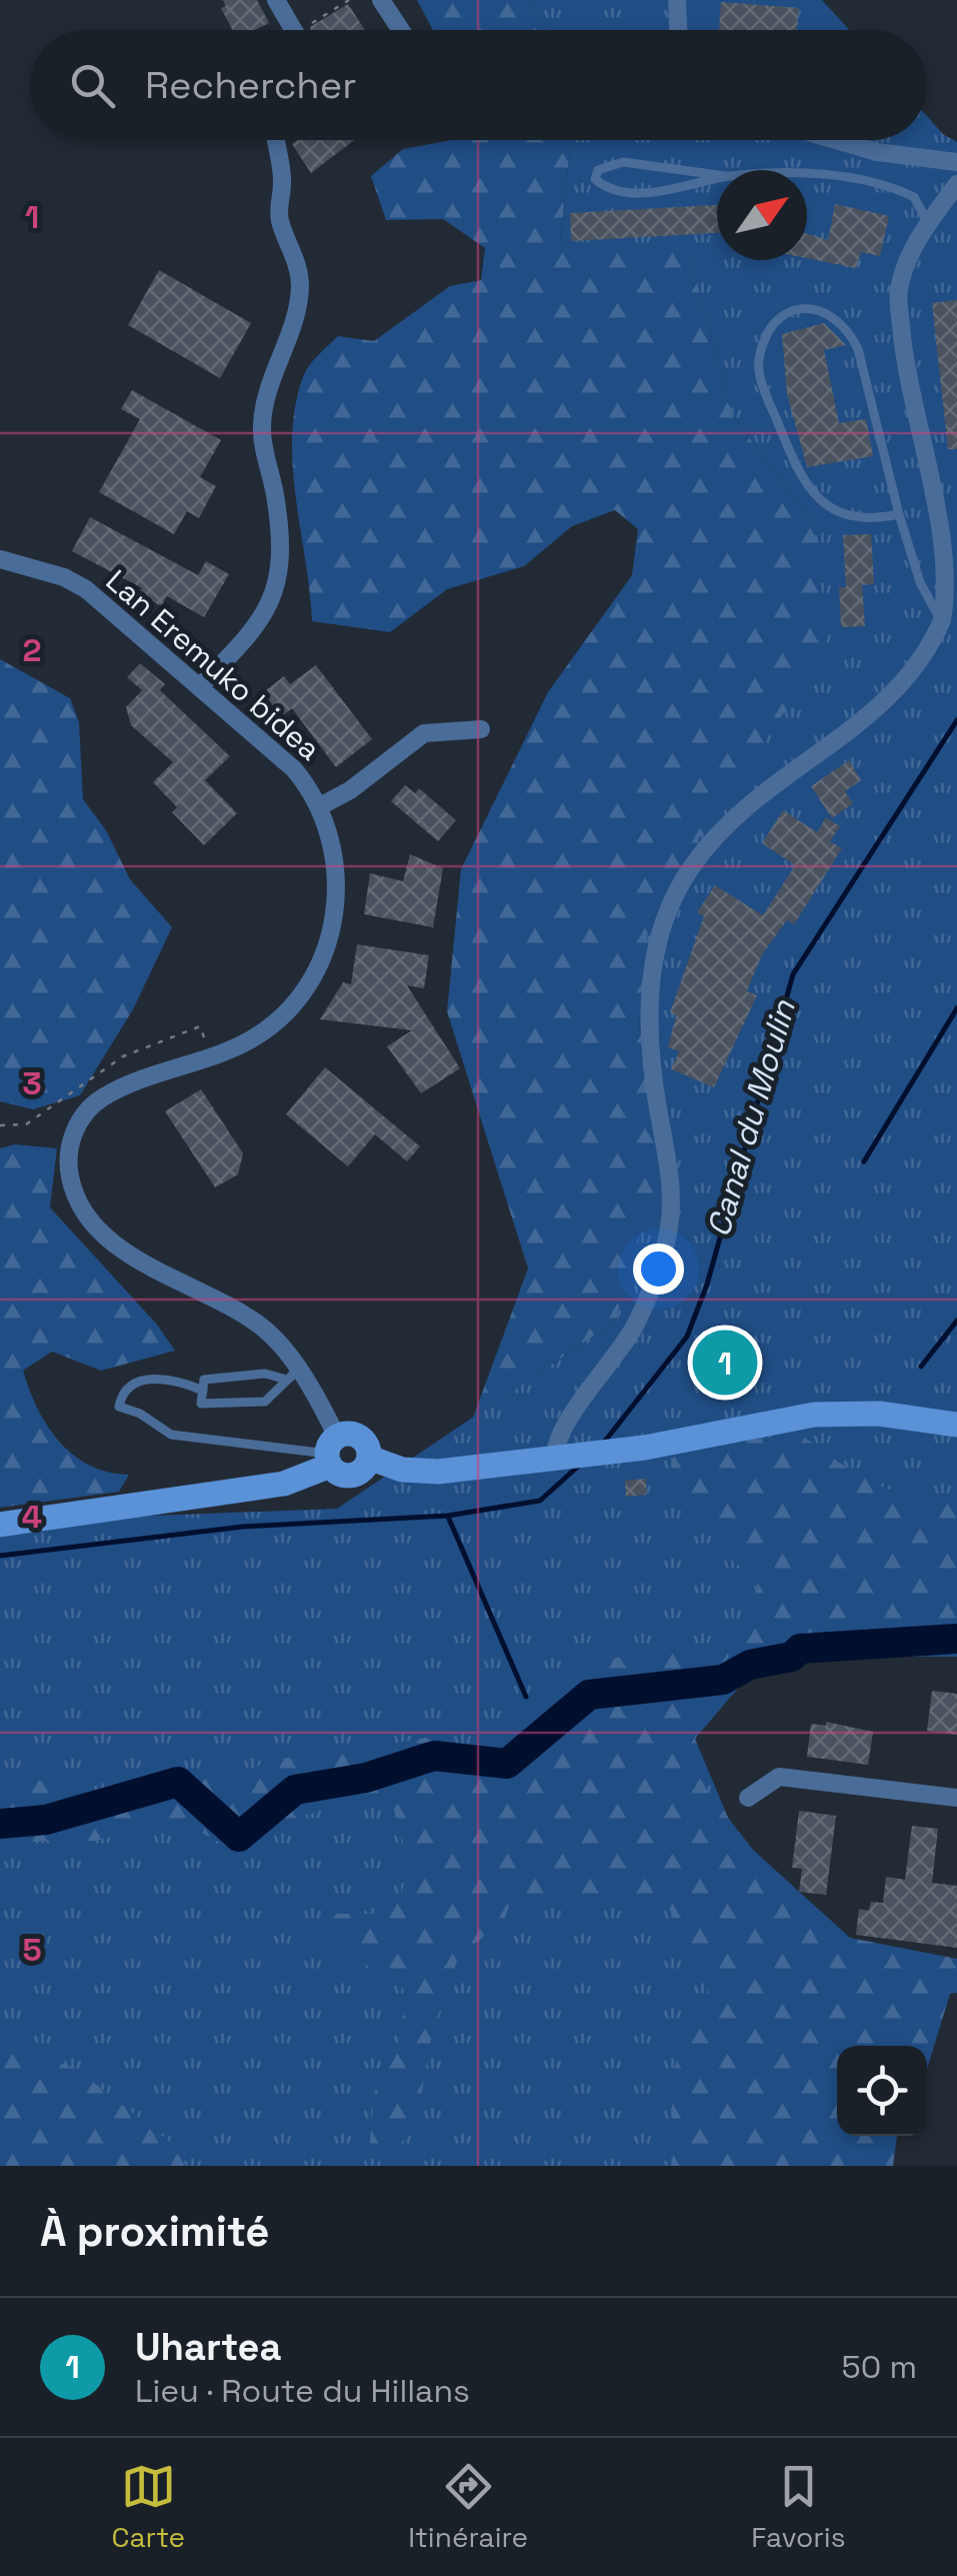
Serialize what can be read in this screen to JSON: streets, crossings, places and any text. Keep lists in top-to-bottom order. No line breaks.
{"streets":{"street":["Lan Eremuko bidea"]},"water":["Canal du Moulin"],"north":"top right","page":{"search":"Rechercher","pins":"1","heading":"À proximité","list":[{"mark":"1","name":"Uhartea","note":"Lieu · Route du Hillans","value":"50 m"}],"nav":["Carte","Itinéraire","Favoris"]},"grid":{"rows":["1","2","3","4","5"]}}
